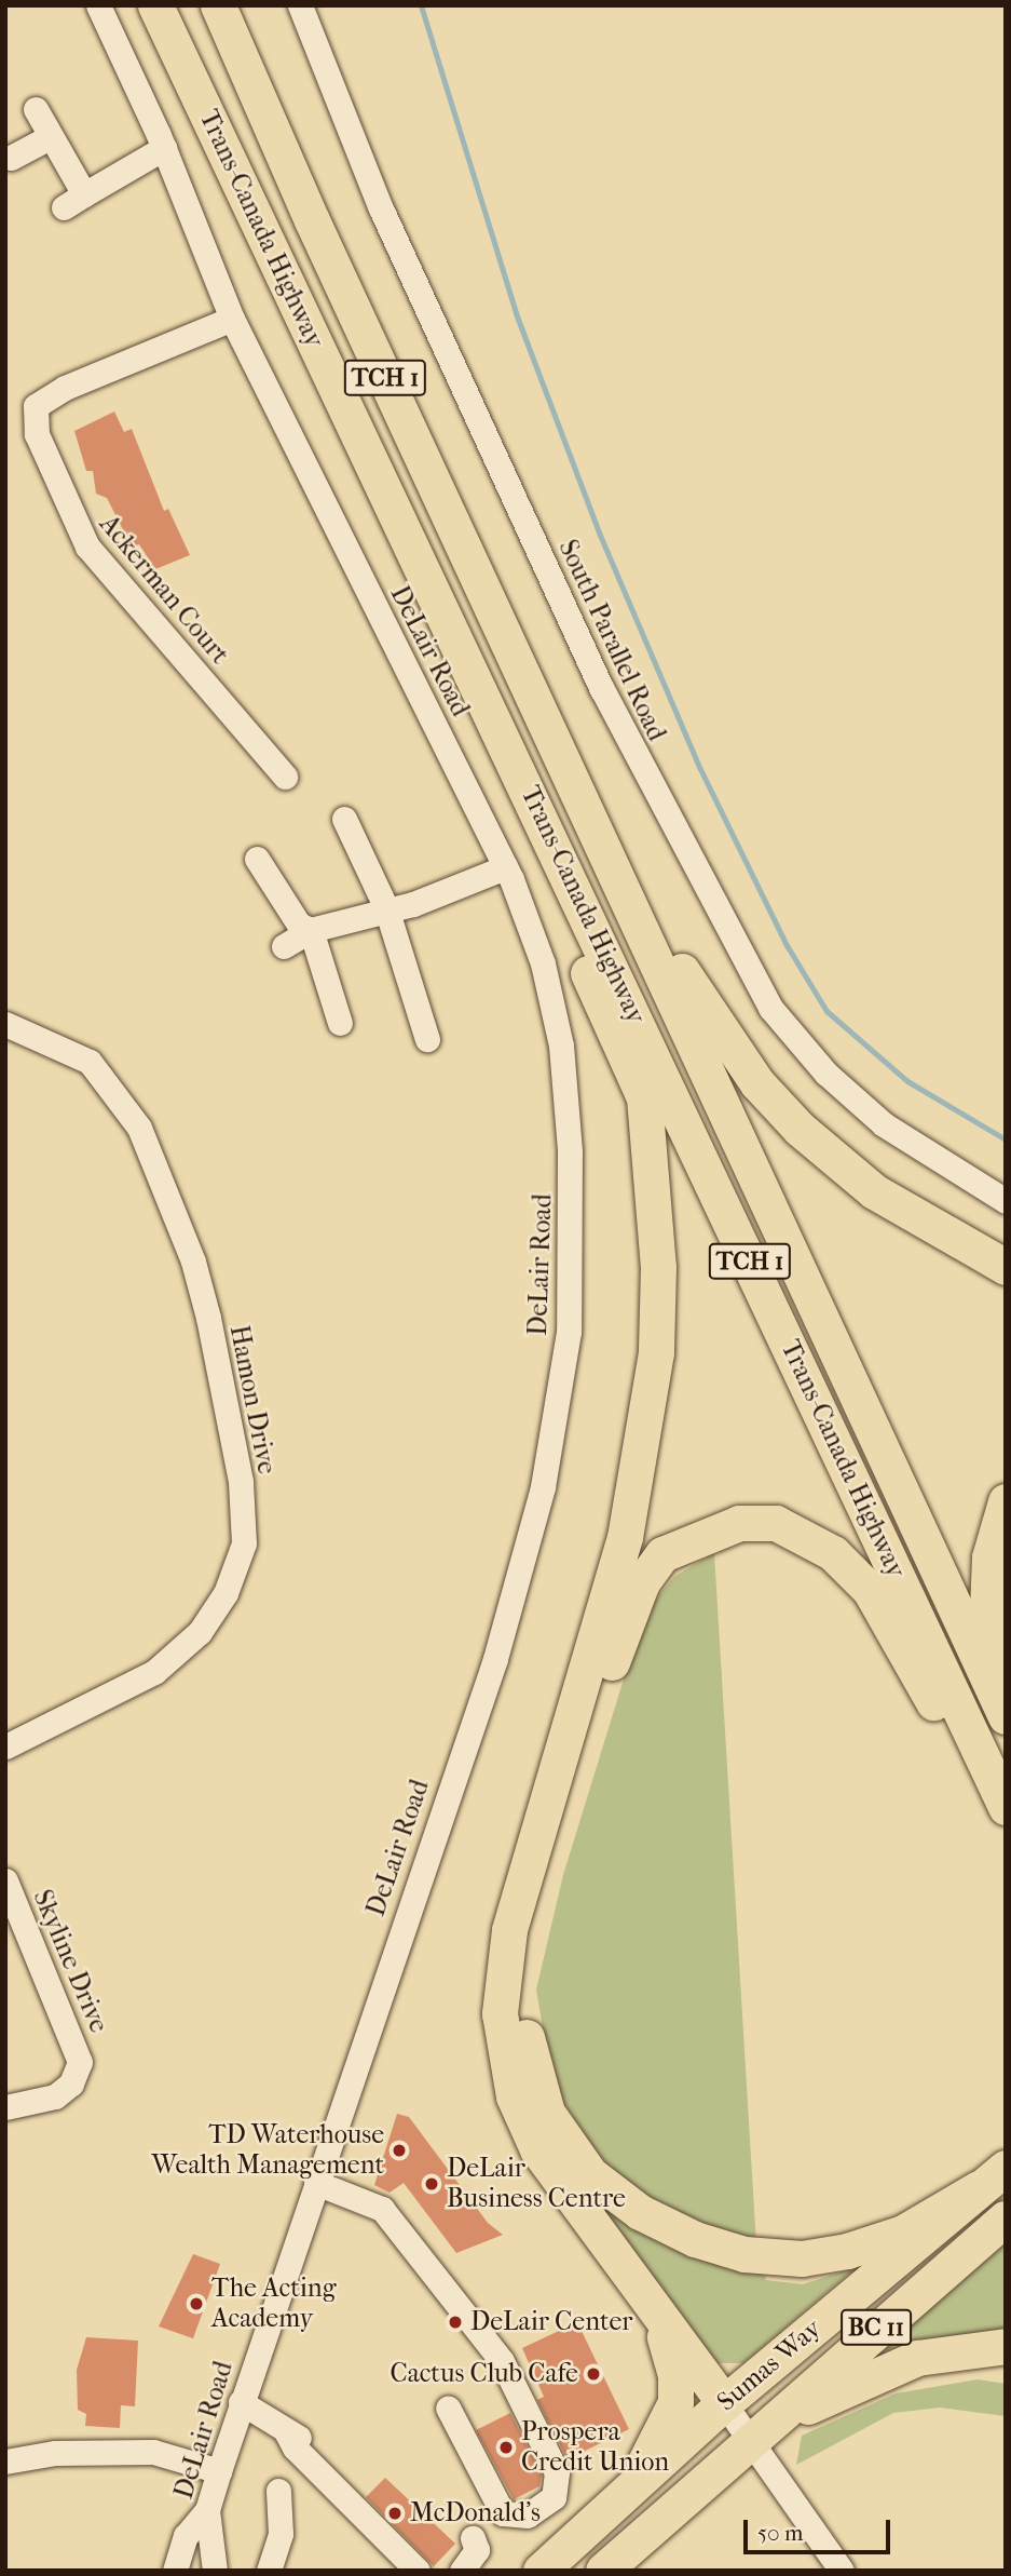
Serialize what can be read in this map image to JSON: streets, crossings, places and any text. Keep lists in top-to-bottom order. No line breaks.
{"streets":{"highway":["Trans-Canada Highway","TCH 1","BC 11","Sumas Way"],"street":["Ackerman Court","South Parallel Road","DeLair Road","Hamon Drive","Skyline Drive"]},"crossings":[["Ackerman Court","DeLair Road"]],"places":["TD Waterhouse Wealth Management","DeLair Business Centre","The Acting Academy","DeLair Center","Cactus Club Cafe","Prospera Credit Union","McDonald's"],"scale_bar":"50 m"}
